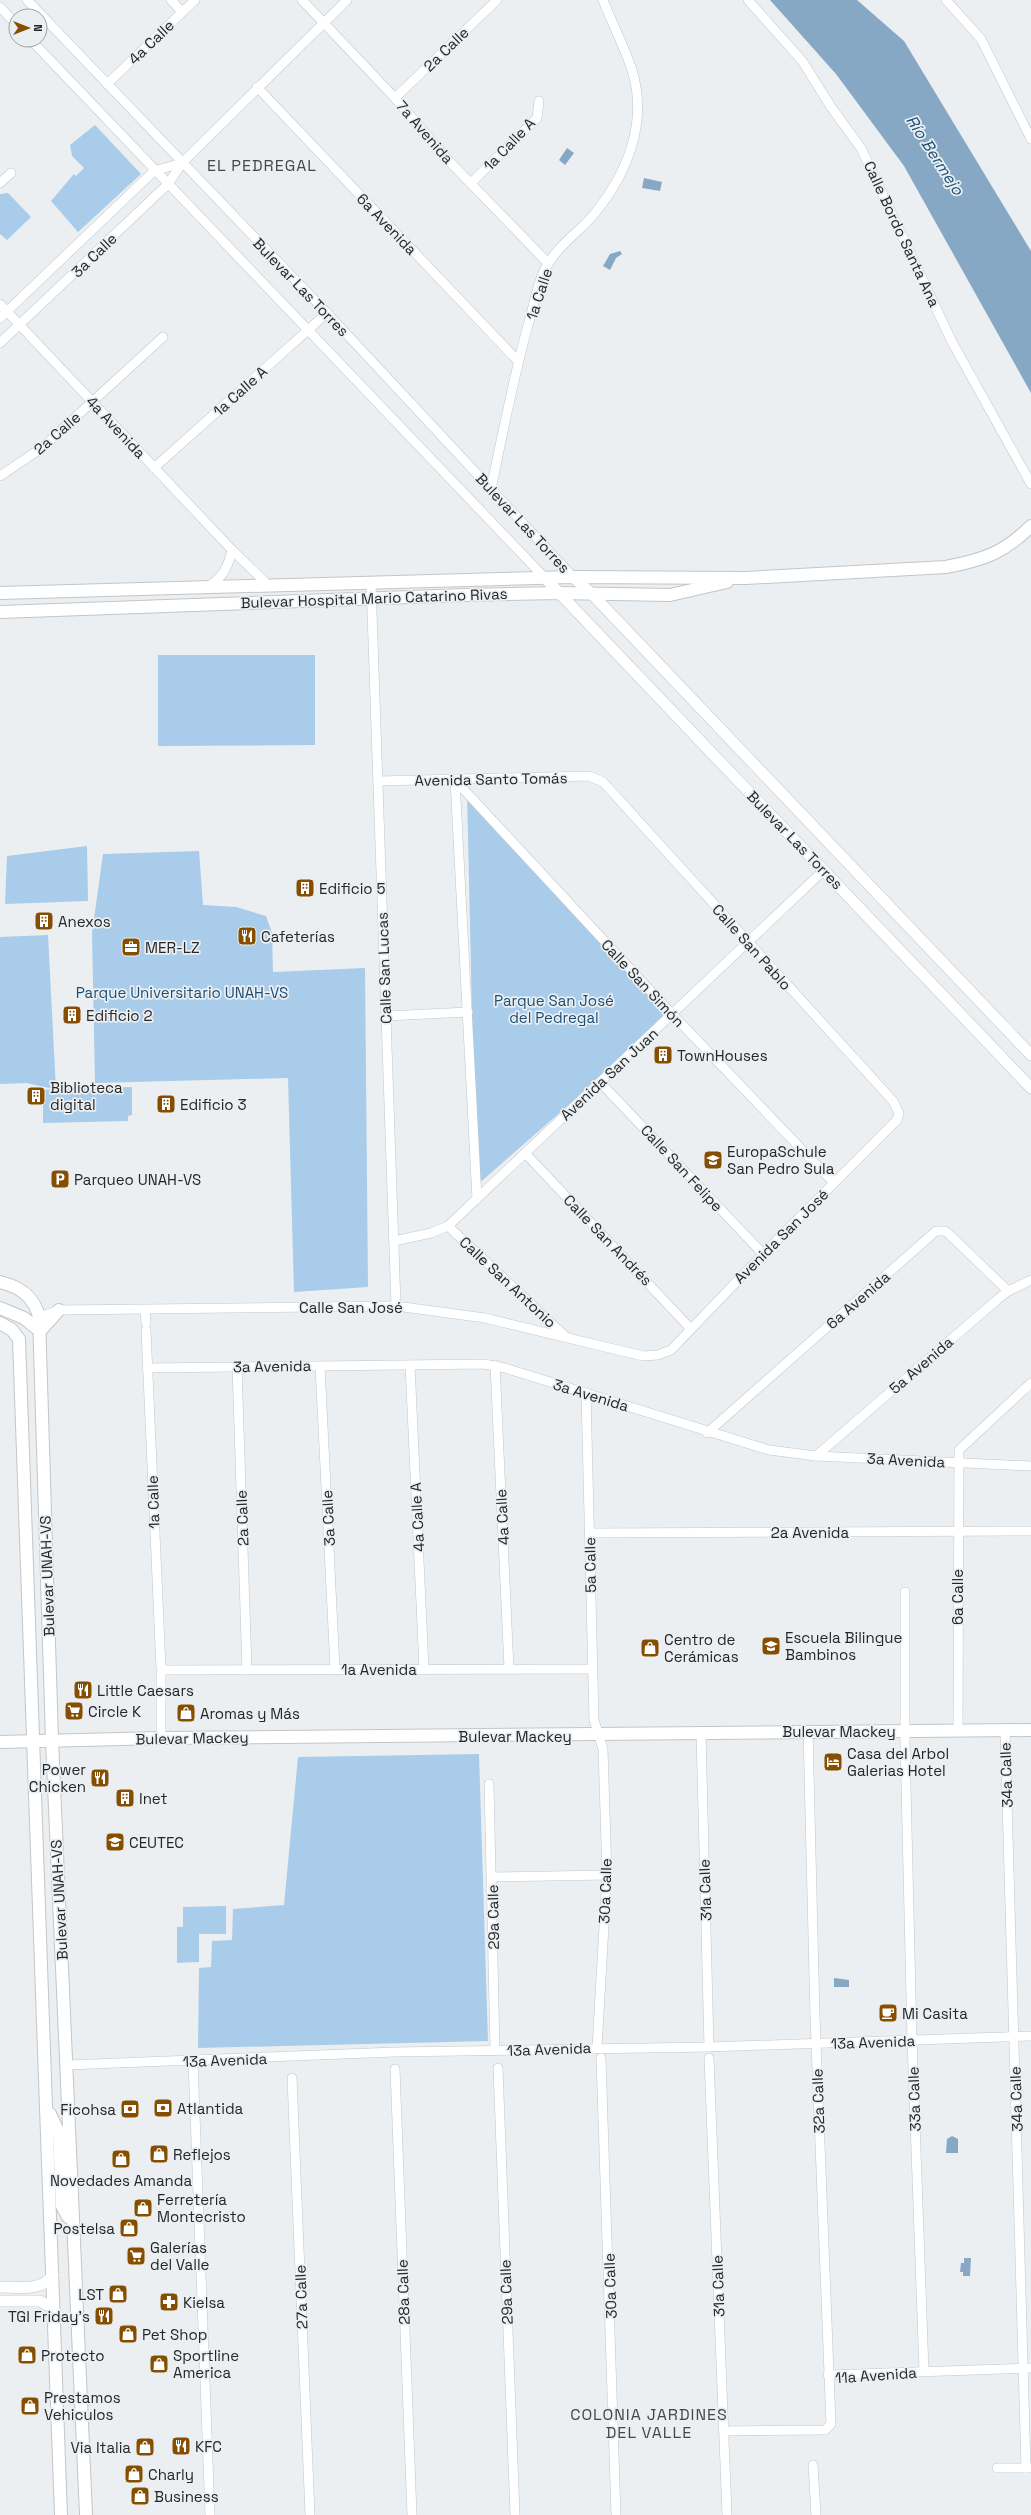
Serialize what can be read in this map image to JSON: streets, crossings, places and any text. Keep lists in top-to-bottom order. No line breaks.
{"streets":{"main road":["Bulevar Hospital Mario Catarino Rivas","Bulevar UNAH-VS","Bulevar Mackey"],"street":["4a Calle","2a Calle","7a Avenida","1a Calle A","6a Avenida","Calle Bordo Santa Ana","3a Calle","Bulevar Las Torres","1a Calle","4a Avenida","Avenida Santo Tomás","Calle San Pablo","Calle San Lucas","Calle San Simón","Avenida San Juan","Calle San Felipe","Avenida San José","Calle San Andrés","Calle San Antonio","Calle San José","5a Avenida","3a Avenida","4a Calle A","2a Avenida","5a Calle","6a Calle","1a Avenida","34a Calle","31a Calle","30a Calle","29a Calle","13a Avenida","33a Calle","32a Calle","28a Calle","27a Calle","11a Avenida"]},"crossings":[["4a Calle","Bulevar Las Torres"],["4a Calle","3a Avenida"],["4a Calle","1a Avenida"],["2a Calle","7a Avenida"],["2a Calle","4a Avenida"],["2a Calle","3a Avenida"],["2a Calle","1a Avenida"],["7a Avenida","1a Calle A"],["7a Avenida","3a Calle"],["7a Avenida","1a Calle"],["1a Calle A","Bulevar Las Torres"],["1a Calle A","4a Avenida"],["6a Avenida","3a Calle"],["6a Avenida","1a Calle"],["6a Avenida","5a Avenida"],["6a Avenida","3a Avenida"],["3a Calle","Bulevar Las Torres"],["3a Calle","4a Avenida"],["3a Calle","3a Avenida"],["3a Calle","1a Avenida"],["Bulevar Las Torres","1a Calle"],["Bulevar Las Torres","Bulevar Hospital Mario Catarino Rivas"],["Bulevar Las Torres","Avenida San Juan"],["1a Calle","Calle San José"],["1a Calle","3a Avenida"],["1a Calle","1a Avenida"],["1a Calle","Bulevar Mackey"],["4a Avenida","Bulevar Hospital Mario Catarino Rivas"],["Bulevar Hospital Mario Catarino Rivas","Calle San Lucas"],["Avenida Santo Tomás","Calle San Pablo"],["Avenida Santo Tomás","Calle San Lucas"],["Avenida Santo Tomás","Calle San Simón"],["Calle San Pablo","Avenida San Juan"],["Calle San Pablo","Avenida San José"],["Calle San Lucas","Avenida San Juan"],["Calle San Lucas","Calle San José"],["Calle San Simón","Avenida San Juan"],["Calle San Simón","Avenida San José"],["Avenida San Juan","Calle San Felipe"],["Avenida San Juan","Calle San Andrés"],["Avenida San Juan","Calle San Antonio"],["Calle San Felipe","Avenida San José"],["Avenida San José","Calle San Andrés"],["Avenida San José","Calle San José"],["Calle San Antonio","Calle San José"],["Calle San José","Bulevar UNAH-VS"],["5a Avenida","3a Avenida"],["3a Avenida","4a Calle A"],["3a Avenida","5a Calle"],["3a Avenida","6a Calle"],["4a Calle A","1a Avenida"],["2a Avenida","5a Calle"],["2a Avenida","6a Calle"],["5a Calle","1a Avenida"],["5a Calle","Bulevar Mackey"],["5a Calle","30a Calle"],["Bulevar UNAH-VS","Bulevar Mackey"],["Bulevar UNAH-VS","13a Avenida"],["6a Calle","Bulevar Mackey"],["Bulevar Mackey","34a Calle"],["Bulevar Mackey","31a Calle"],["Bulevar Mackey","30a Calle"],["Bulevar Mackey","33a Calle"],["Bulevar Mackey","32a Calle"],["34a Calle","13a Avenida"],["34a Calle","11a Avenida"],["31a Calle","13a Avenida"],["31a Calle","11a Avenida"],["30a Calle","13a Avenida"],["29a Calle","13a Avenida"],["13a Avenida","33a Calle"],["13a Avenida","32a Calle"],["33a Calle","11a Avenida"],["32a Calle","11a Avenida"]],"districts":["EL PEDREGAL","COLONIA JARDINES DEL VALLE"],"water":["Río Bermejo"],"parks":["Parque Universitario UNAH-VS","Parque San José del Pedregal"],"places":{"building":["Edificio 5","Anexos","Edificio 2","TownHouses","Biblioteca digital","Edificio 3","Inet"],"restaurant":["Cafeterías","Little Caesars","Power Chicken","TGI Friday's","KFC"],"office":["MER-LZ"],"school or university":["EuropaSchule San Pedro Sula","Escuela Bilingue Bambinos","CEUTEC"],"parking":["Parqueo UNAH-VS"],"shop":["Centro de Cerámicas","Aromas y Más","Reflejos","Novedades Amanda","Ferretería Montecristo","Postelsa","LST","Pet Shop","Protecto","Sportline America","Prestamos Vehiculos","Via Italia","Charly","Business"],"supermarket":["Circle K","Galerías del Valle"],"hotel":["Casa del Arbol Galerias Hotel"],"cafe":["Mi Casita"],"bank":["Atlantida","Ficohsa"],"pharmacy":["Kielsa"]},"north":"right"}
